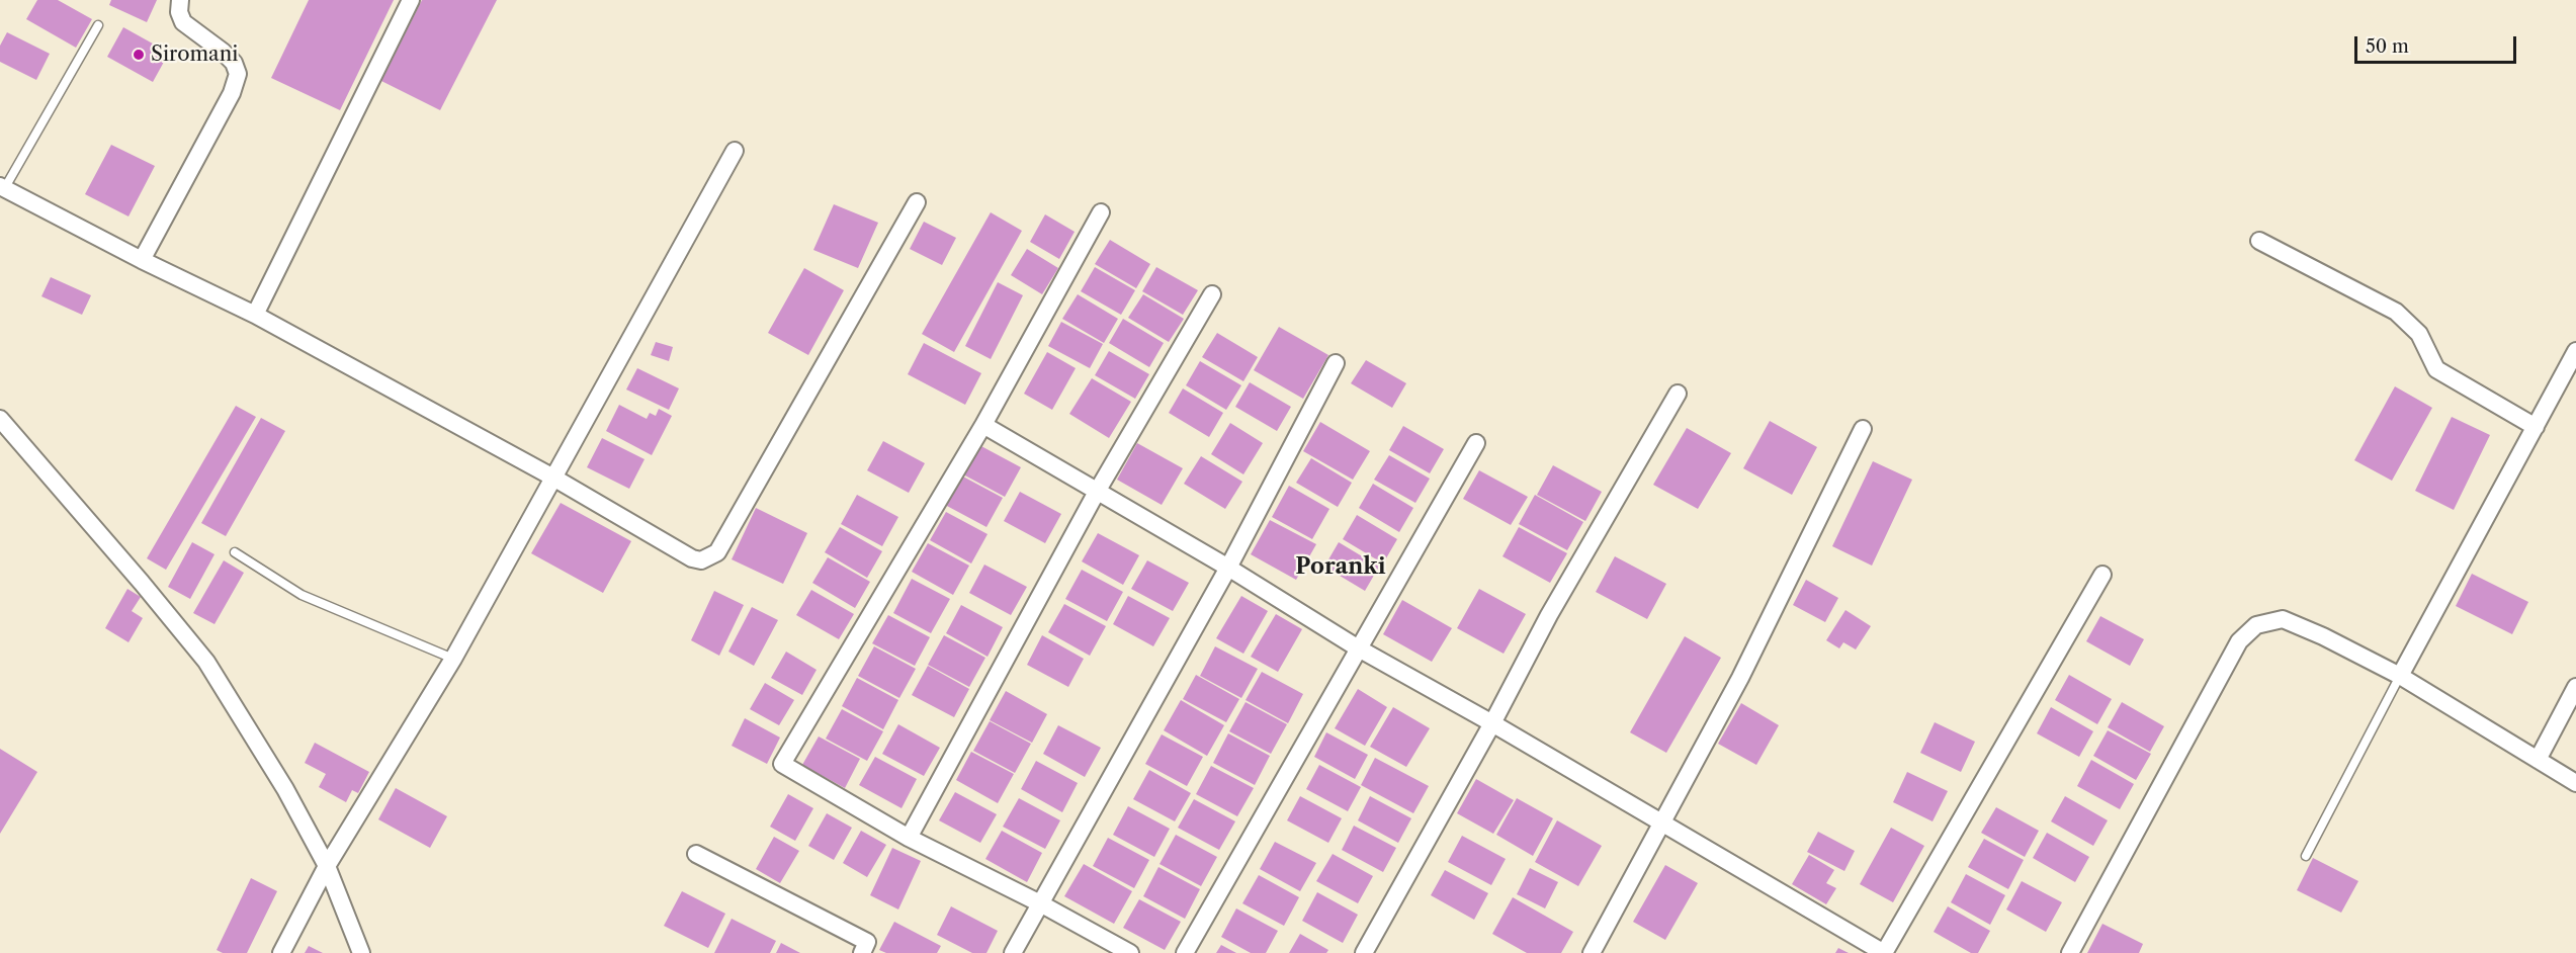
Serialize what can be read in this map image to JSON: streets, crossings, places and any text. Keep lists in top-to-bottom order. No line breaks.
{"districts":["Poranki"],"places":["Siromani"],"scale_bar":"50 m"}
